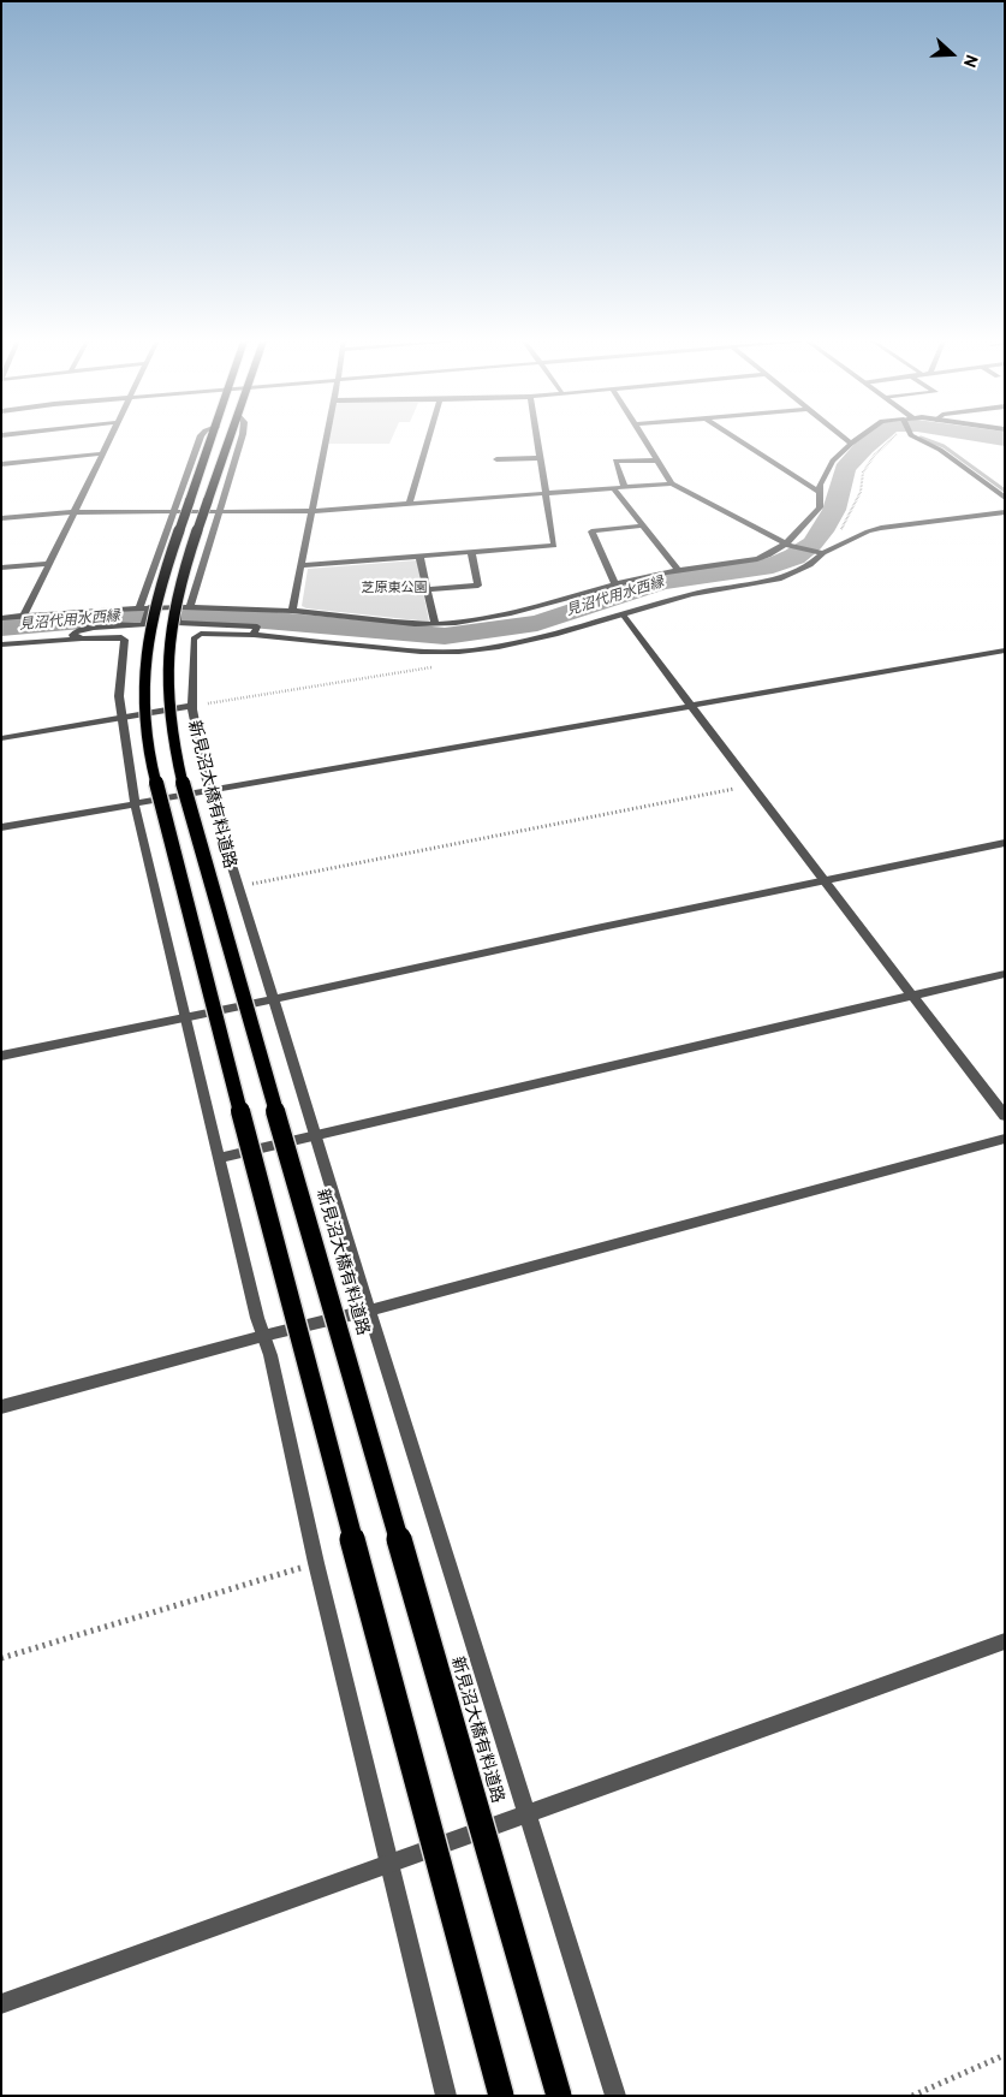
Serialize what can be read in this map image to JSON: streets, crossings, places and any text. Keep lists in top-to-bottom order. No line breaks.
{"streets":{"highway":["新見沼大橋有料道路"]},"water":["見沼代用水西縁"],"parks":["芝原東公園"],"north":"right"}
